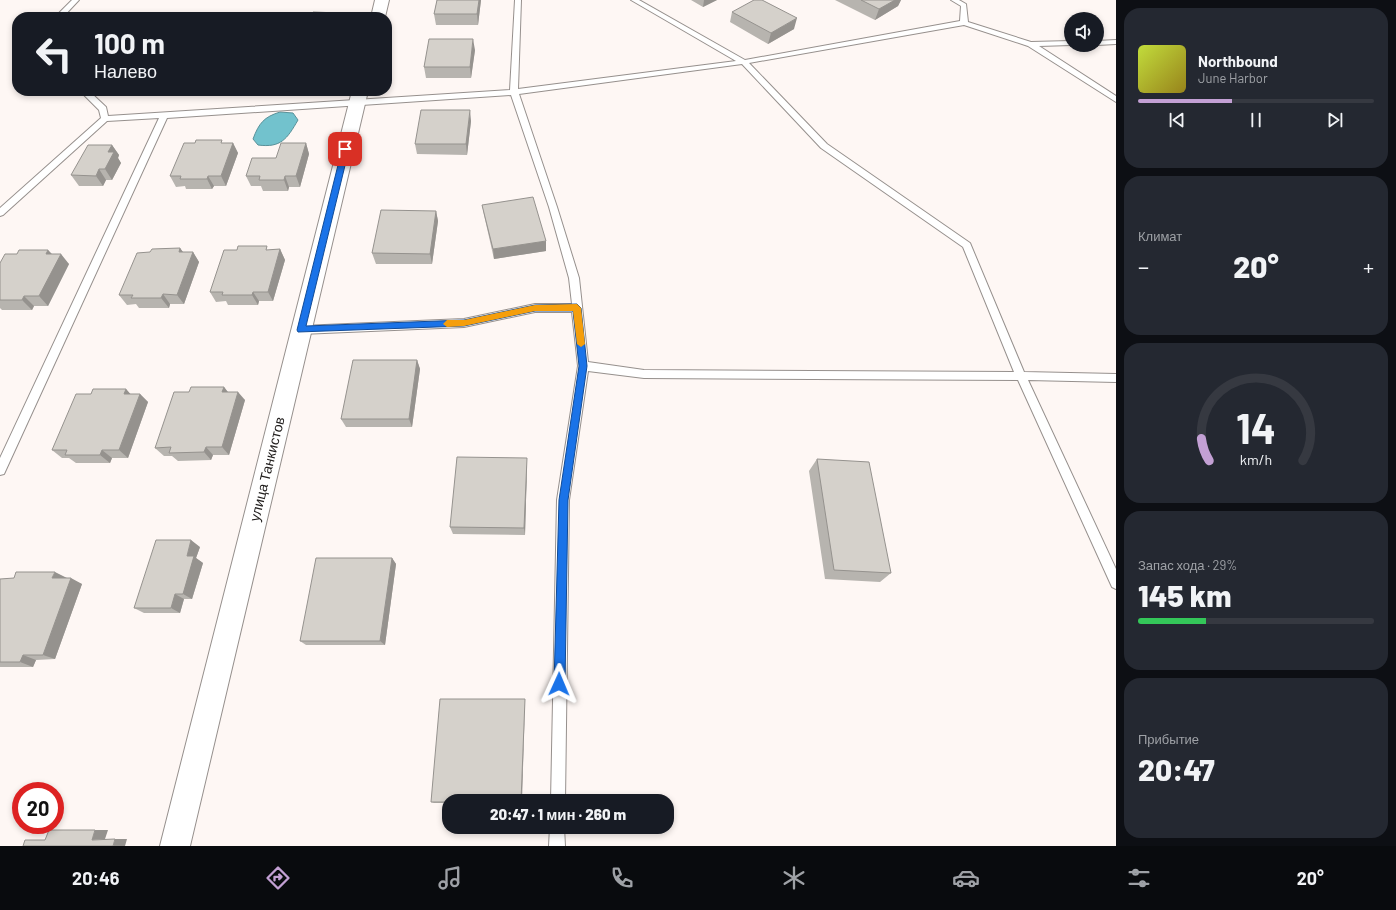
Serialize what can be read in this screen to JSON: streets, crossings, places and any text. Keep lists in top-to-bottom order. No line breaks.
{"streets":{"street":["улица Танкистов"]},"page":{"turn":["100 m","Налево"],"song":["Northbound","June Harbor"],"tile":["Климат",["Запас хода · 29%","145 km"],["Прибытие","20:47"]],"heat":["−","20°","+"],"limit":"20","trip":"20:47 · 1 мин · 260 m","tabs":["20:46","20°"],"gauge":["14","km/h"]}}
